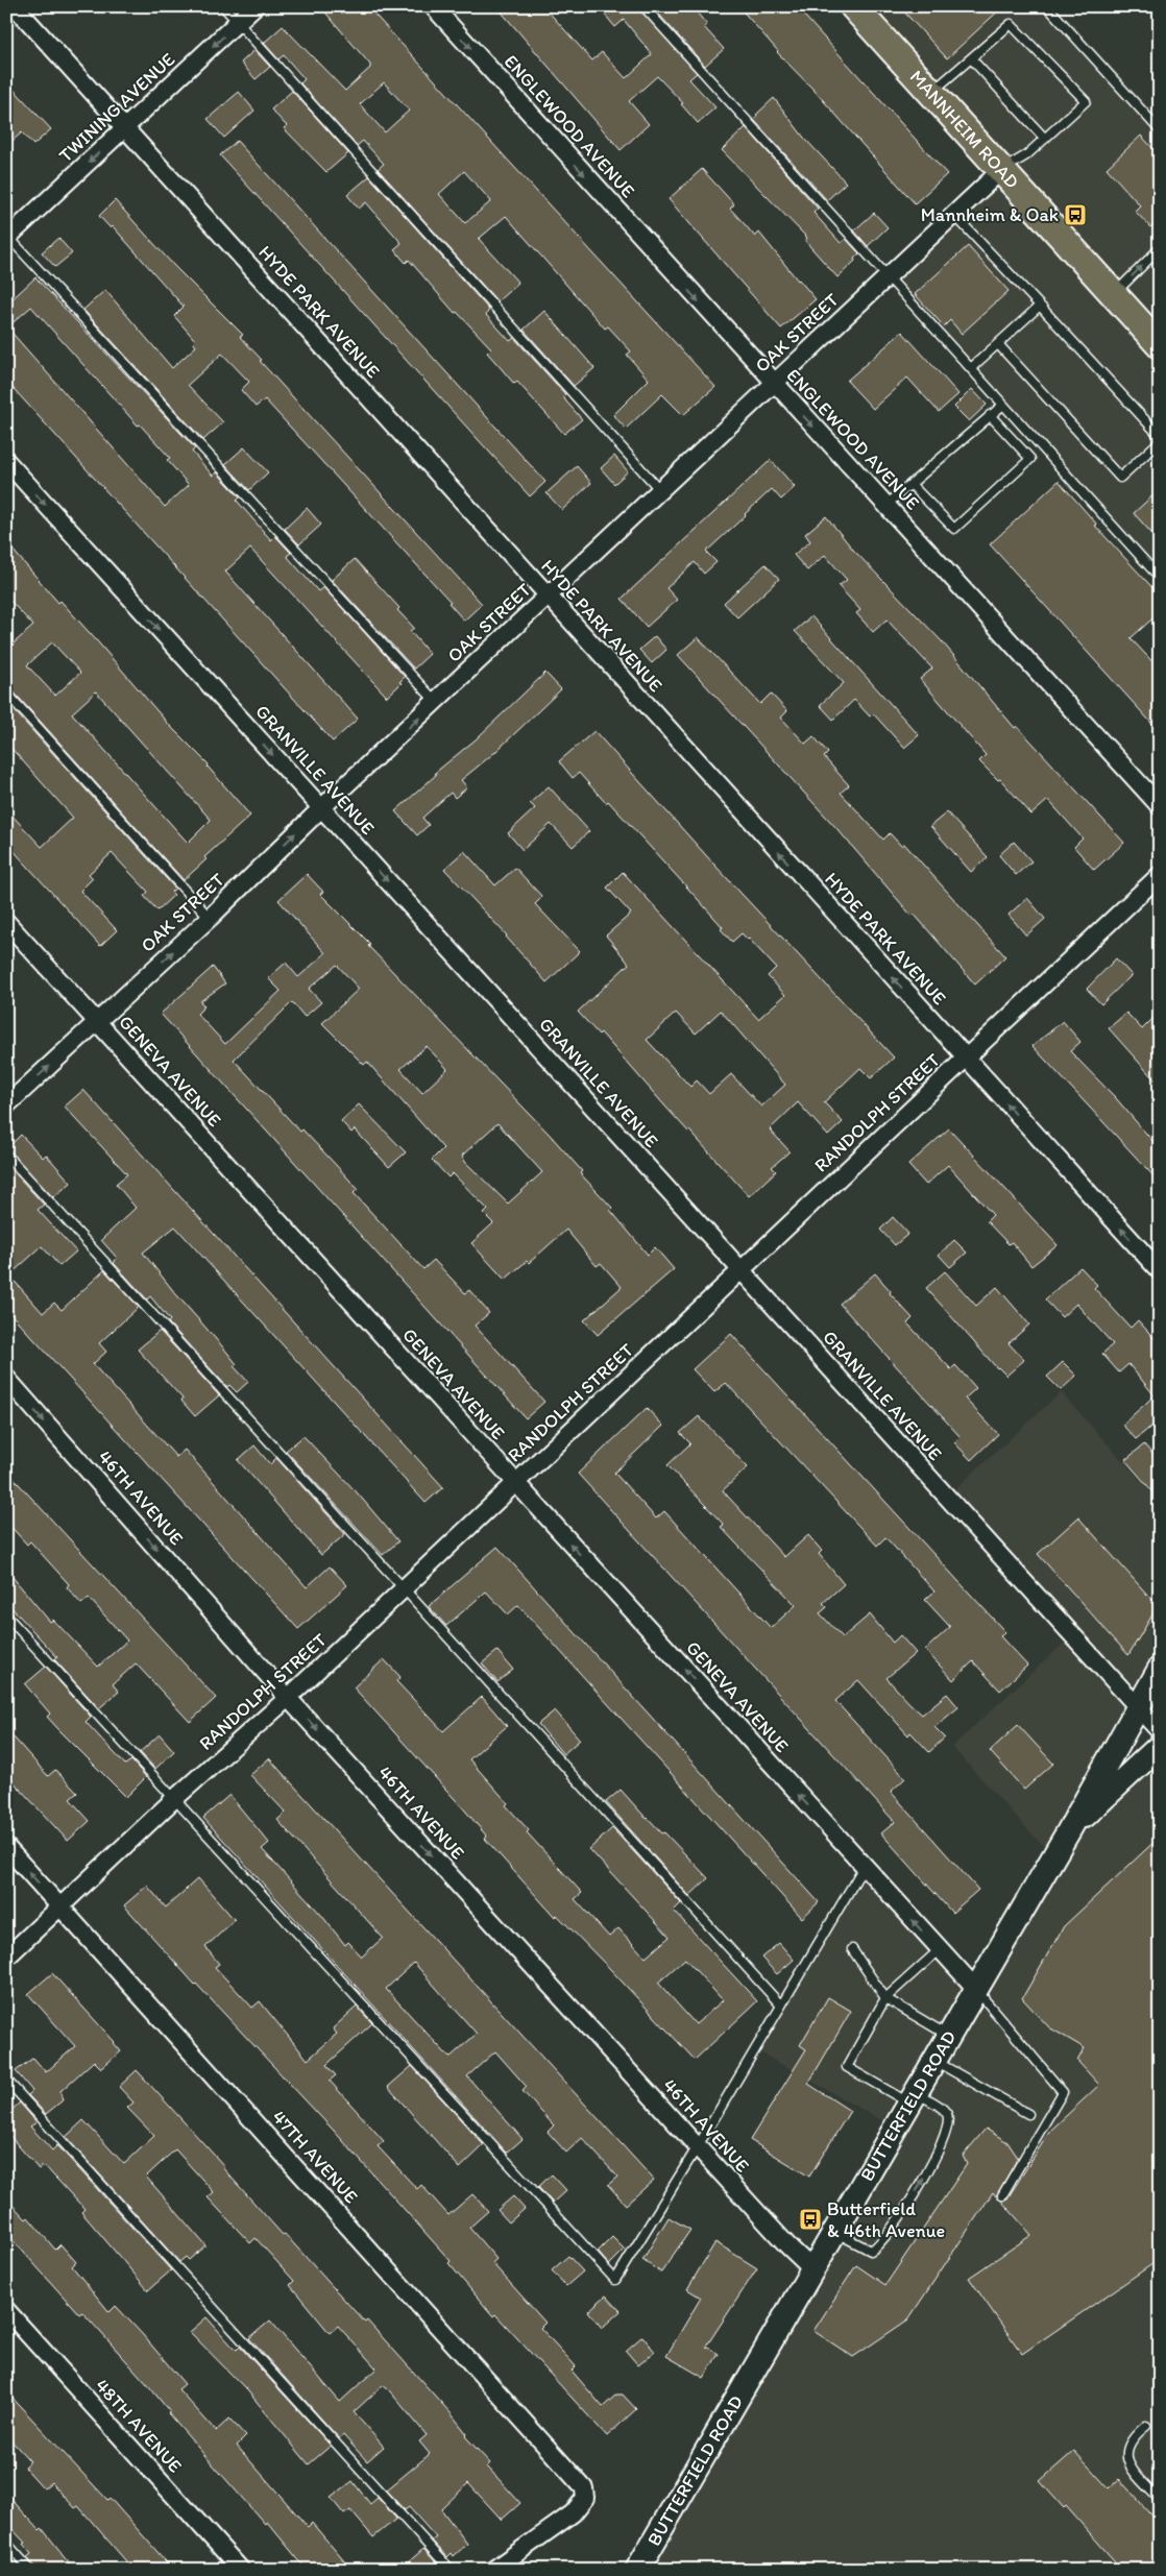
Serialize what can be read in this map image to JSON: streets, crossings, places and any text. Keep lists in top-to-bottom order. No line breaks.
{"streets":{"main road":["MANNHEIM ROAD","BUTTERFIELD ROAD"],"street":["TWINING AVENUE","ENGLEWOOD AVENUE","HYDE PARK AVENUE","OAK STREET","GRANVILLE AVENUE","GENEVA AVENUE","RANDOLPH STREET","46TH AVENUE","47TH AVENUE","48TH AVENUE"]},"crossings":[["TWINING AVENUE","HYDE PARK AVENUE"],["ENGLEWOOD AVENUE","OAK STREET"],["MANNHEIM ROAD","OAK STREET"],["HYDE PARK AVENUE","OAK STREET"],["HYDE PARK AVENUE","RANDOLPH STREET"],["OAK STREET","GRANVILLE AVENUE"],["OAK STREET","GENEVA AVENUE"],["GRANVILLE AVENUE","RANDOLPH STREET"],["GRANVILLE AVENUE","BUTTERFIELD ROAD"],["GENEVA AVENUE","RANDOLPH STREET"],["GENEVA AVENUE","BUTTERFIELD ROAD"],["RANDOLPH STREET","46TH AVENUE"],["RANDOLPH STREET","47TH AVENUE"],["46TH AVENUE","BUTTERFIELD ROAD"]],"one_way":["TWINING AVENUE","ENGLEWOOD AVENUE","HYDE PARK AVENUE","OAK STREET","GRANVILLE AVENUE","GENEVA AVENUE","46TH AVENUE"],"places":{"bus stop":["Mannheim & Oak","Butterfield & 46th Avenue"]}}
